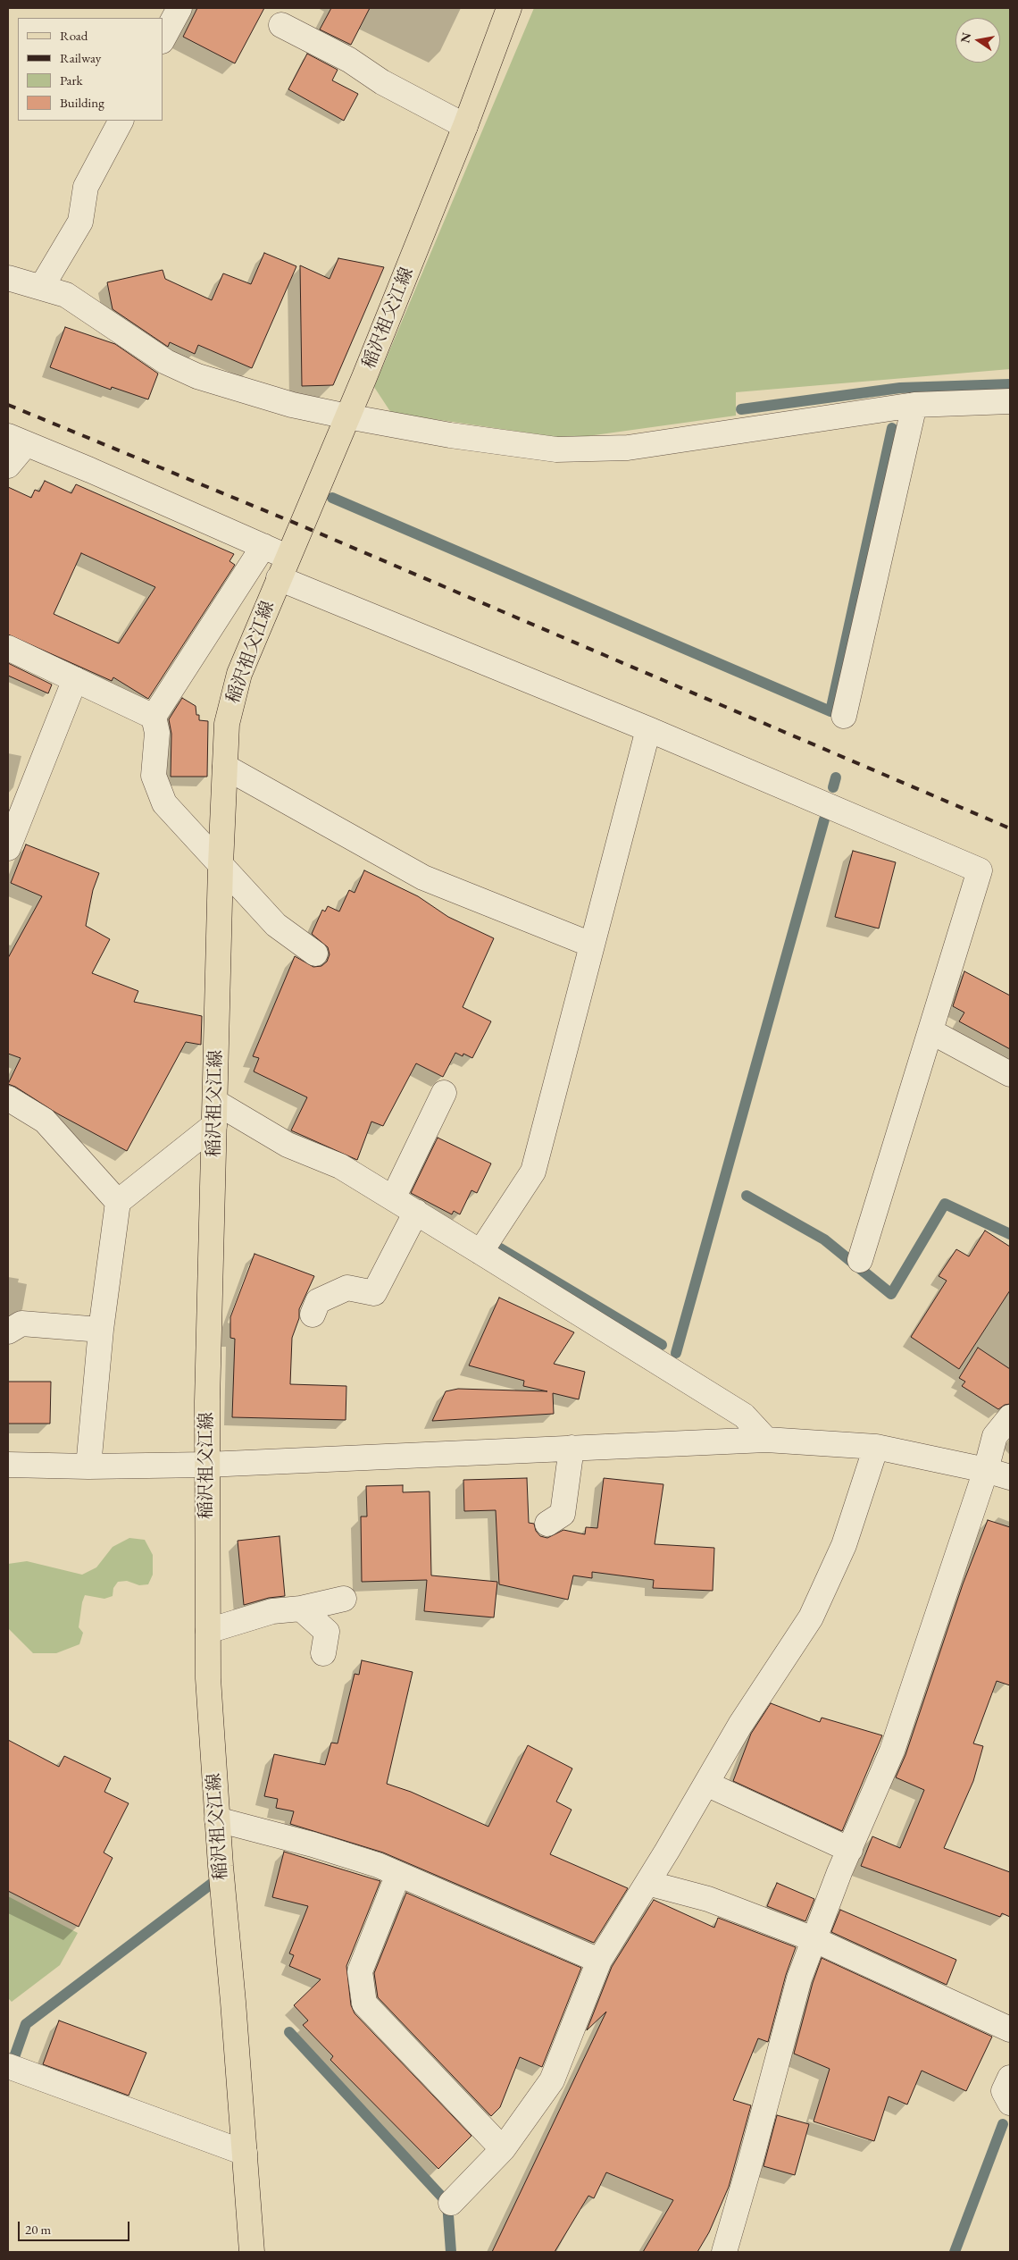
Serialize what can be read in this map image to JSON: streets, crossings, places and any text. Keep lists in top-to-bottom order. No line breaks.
{"streets":{"main road":["稲沢祖父江線"]},"legend":["Road","Railway","Park","Building"],"scale_bar":"20 m","north":"left"}
